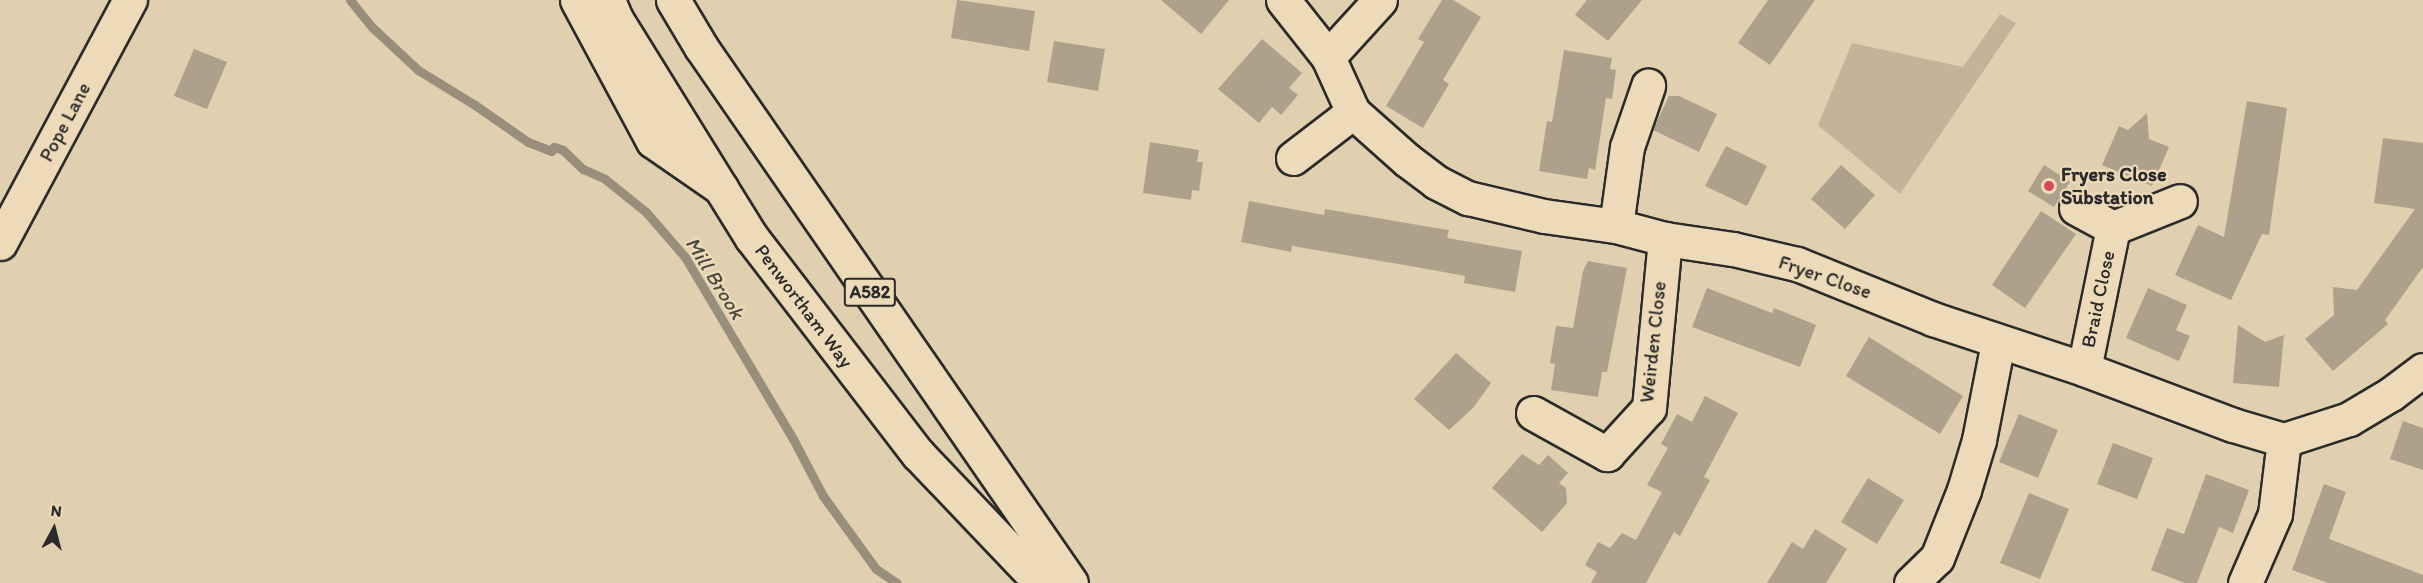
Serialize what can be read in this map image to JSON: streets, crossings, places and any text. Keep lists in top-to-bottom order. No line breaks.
{"streets":{"main road":["Pope Lane","Fryer Close","A582","Braid Close","Penwortham Way","Weirden Close"]},"crossings":[["Fryer Close","Braid Close"],["Fryer Close","Weirden Close"]],"water":["Mill Brook"],"places":["Fryers Close Substation"],"north":"top"}
